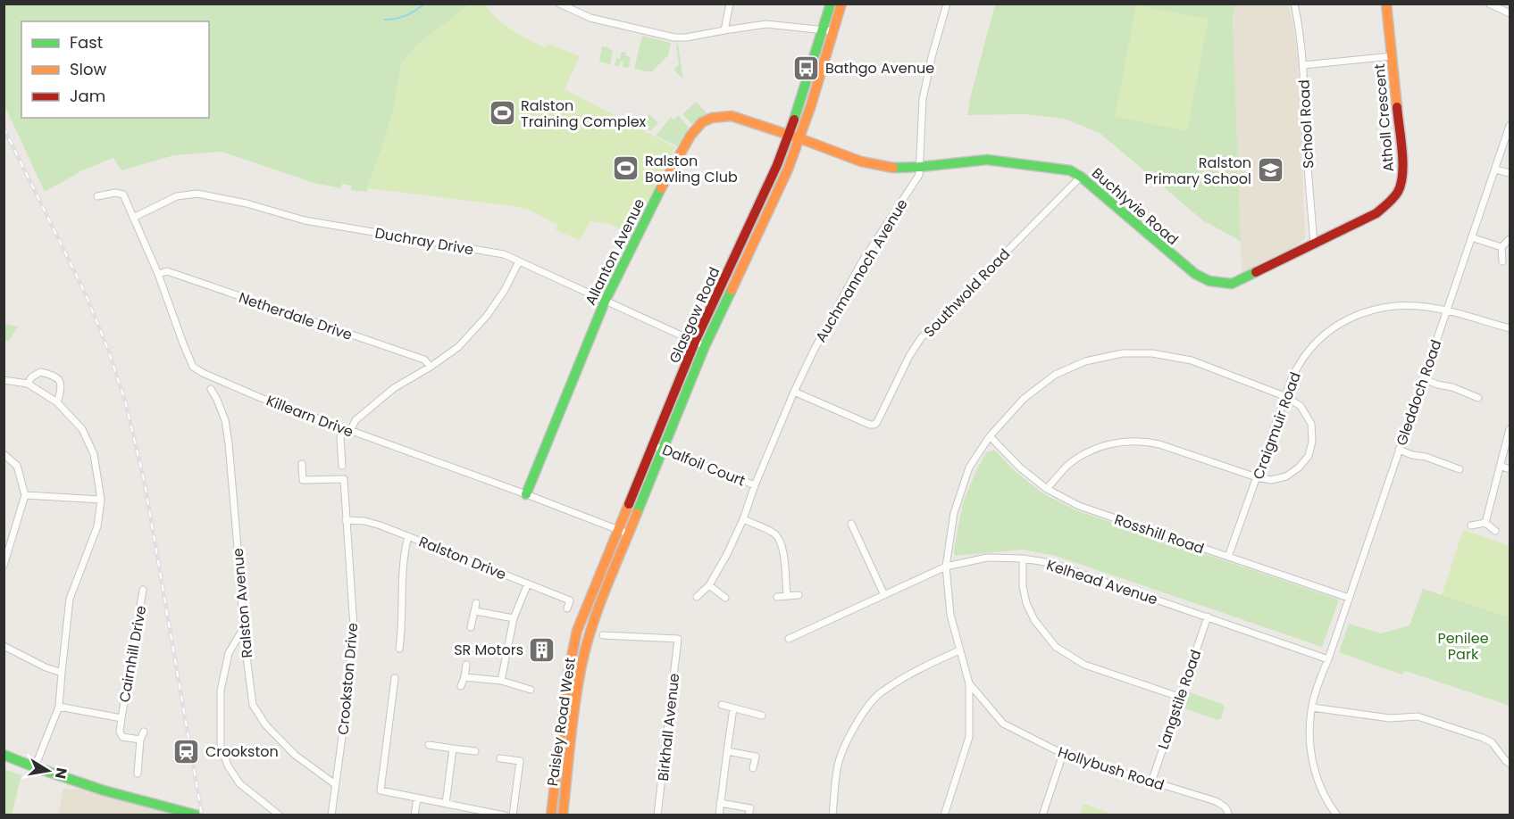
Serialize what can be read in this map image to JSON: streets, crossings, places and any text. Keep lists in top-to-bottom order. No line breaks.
{"streets":{"main road":["Atholl Crescent","Buchlyvie Road","Allanton Avenue","Glasgow Road","Paisley Road West"],"street":["School Road","Duchray Drive","Auchmannoch Avenue","Southwold Road","Netherdale Drive","Gleddoch Road","Killearn Drive","Craigmuir Road","Dalfoil Court","Rosshill Road","Ralston Drive","Kelhead Avenue","Ralston Avenue","Cairnhill Drive","Crookston Drive","Langstile Road","Birkhall Avenue","Hollybush Road"]},"crossings":[["Atholl Crescent","School Road"],["Atholl Crescent","Buchlyvie Road"],["School Road","Buchlyvie Road"],["Buchlyvie Road","Allanton Avenue"],["Buchlyvie Road","Auchmannoch Avenue"],["Buchlyvie Road","Southwold Road"],["Buchlyvie Road","Glasgow Road"],["Duchray Drive","Allanton Avenue"],["Duchray Drive","Glasgow Road"],["Duchray Drive","Killearn Drive"],["Allanton Avenue","Glasgow Road"],["Allanton Avenue","Killearn Drive"],["Auchmannoch Avenue","Southwold Road"],["Auchmannoch Avenue","Dalfoil Court"],["Glasgow Road","Killearn Drive"],["Glasgow Road","Dalfoil Court"],["Glasgow Road","Paisley Road West"],["Netherdale Drive","Killearn Drive"],["Gleddoch Road","Craigmuir Road"],["Gleddoch Road","Rosshill Road"],["Gleddoch Road","Kelhead Avenue"],["Craigmuir Road","Rosshill Road"],["Craigmuir Road","Hollybush Road"],["Rosshill Road","Hollybush Road"],["Ralston Drive","Crookston Drive"],["Kelhead Avenue","Langstile Road"],["Kelhead Avenue","Hollybush Road"],["Ralston Avenue","Crookston Drive"],["Langstile Road","Hollybush Road"]],"parks":["Penilee Park"],"places":{"bus stop":["Bathgo Avenue"],"sports":["Ralston Training Complex","Ralston Bowling Club"],"school or university":["Ralston Primary School"],"building":["SR Motors"],"station":["Crookston"]},"legend":["Fast","Slow","Jam"],"north":"right"}
